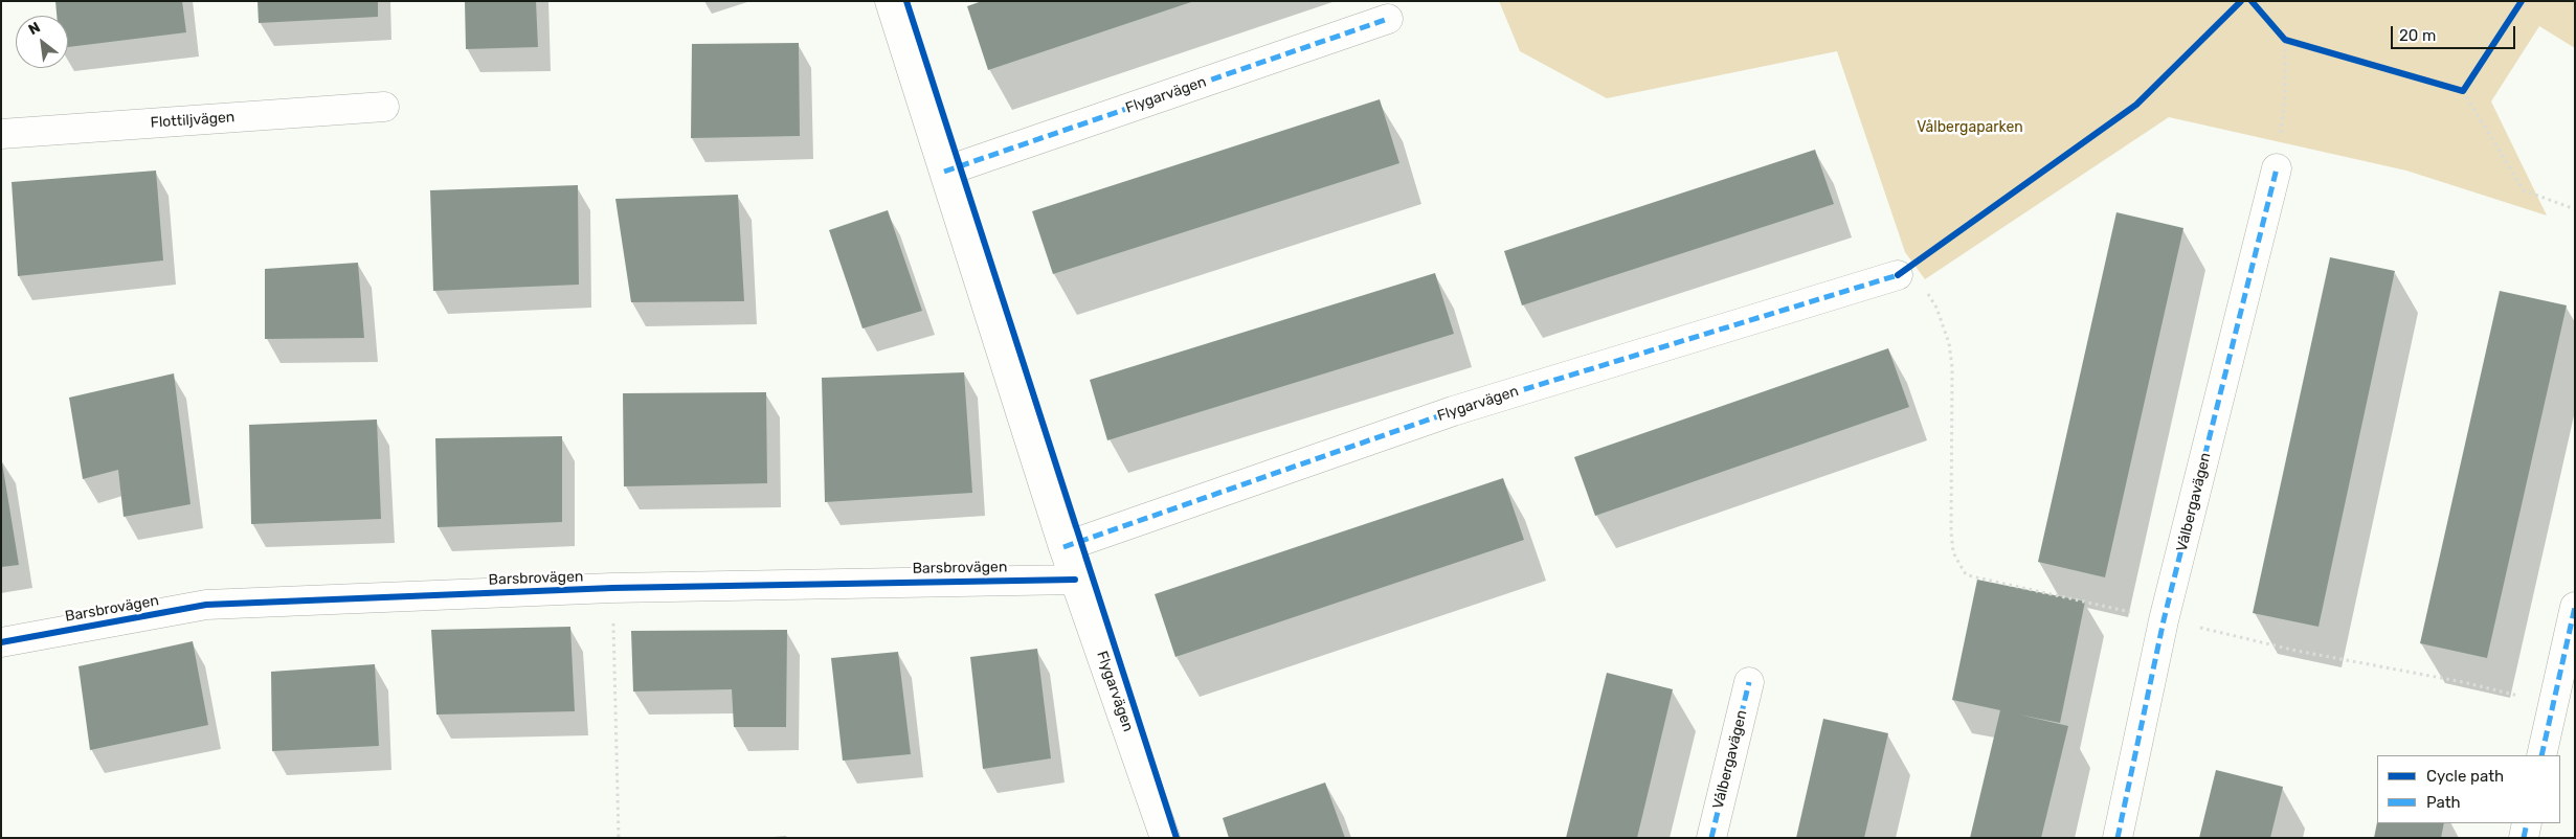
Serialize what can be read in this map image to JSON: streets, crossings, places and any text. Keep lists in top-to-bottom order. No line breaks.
{"streets":{"street":["Flygarvägen","Flottiljvägen","Vålbergavägen","Barsbrovägen"]},"crossings":[["Flygarvägen","Barsbrovägen"]],"parks":["Vålbergaparken"],"legend":["Cycle path","Path"],"scale_bar":"20 m","north":"top left"}
